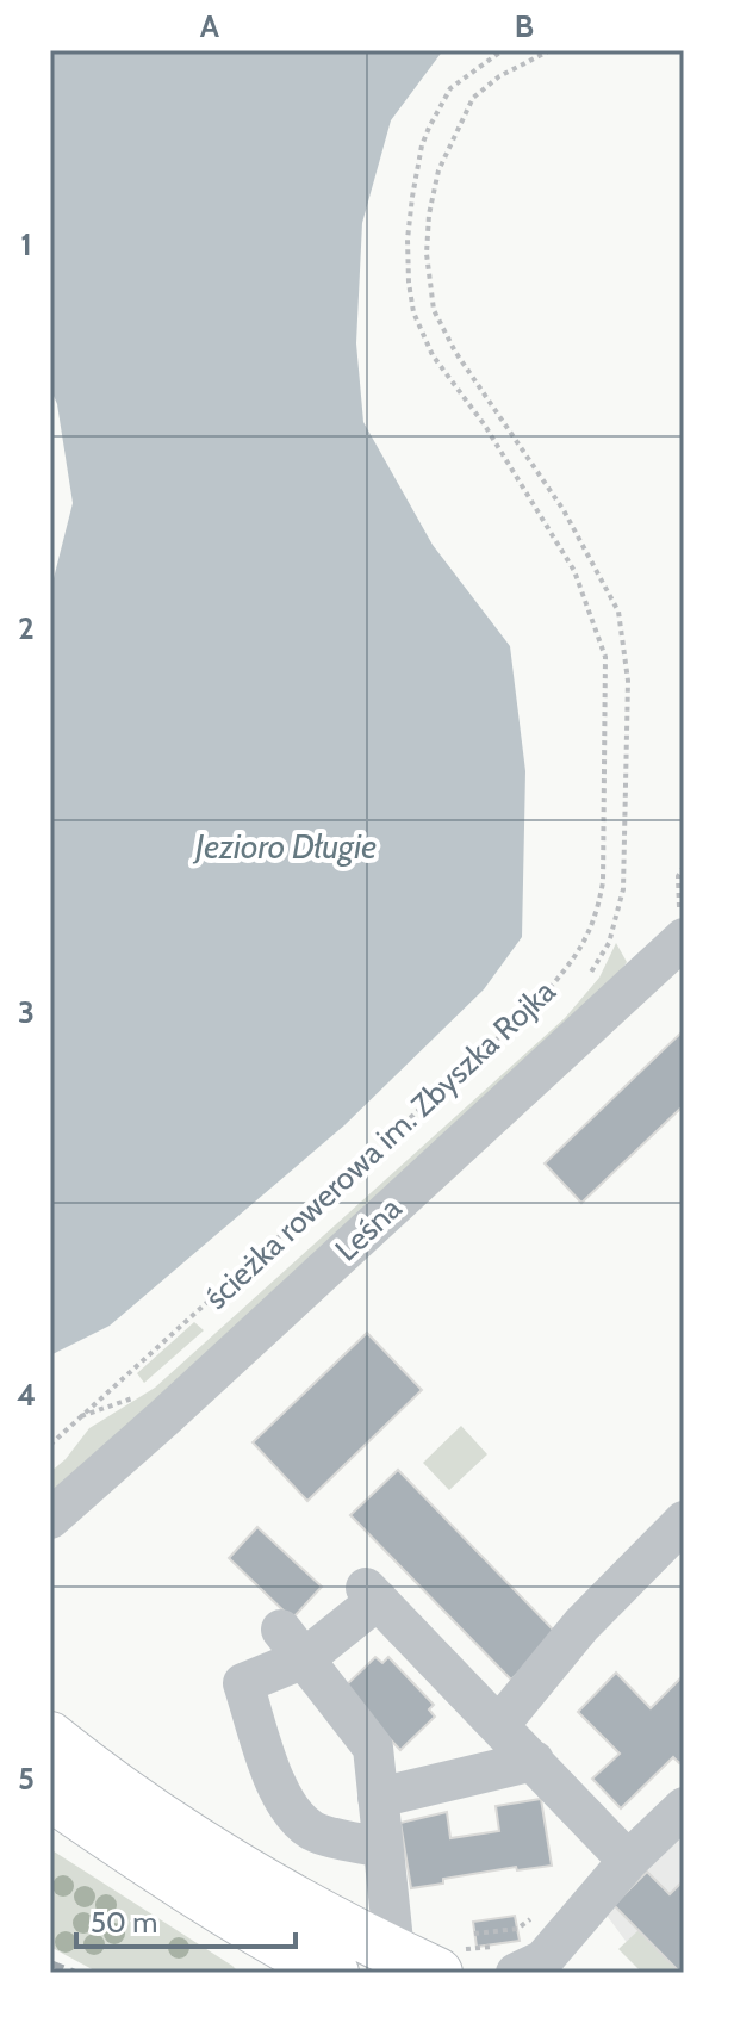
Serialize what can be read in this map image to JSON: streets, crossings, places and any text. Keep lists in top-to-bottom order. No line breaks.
{"streets":{"street":["Leśna"],"path":["ścieżka rowerowa im. Zbyszka Rojka"]},"water":["Jezioro Długie"],"scale_bar":"50 m","grid":{"columns":["A","B"],"rows":["1","2","3","4","5"]}}
